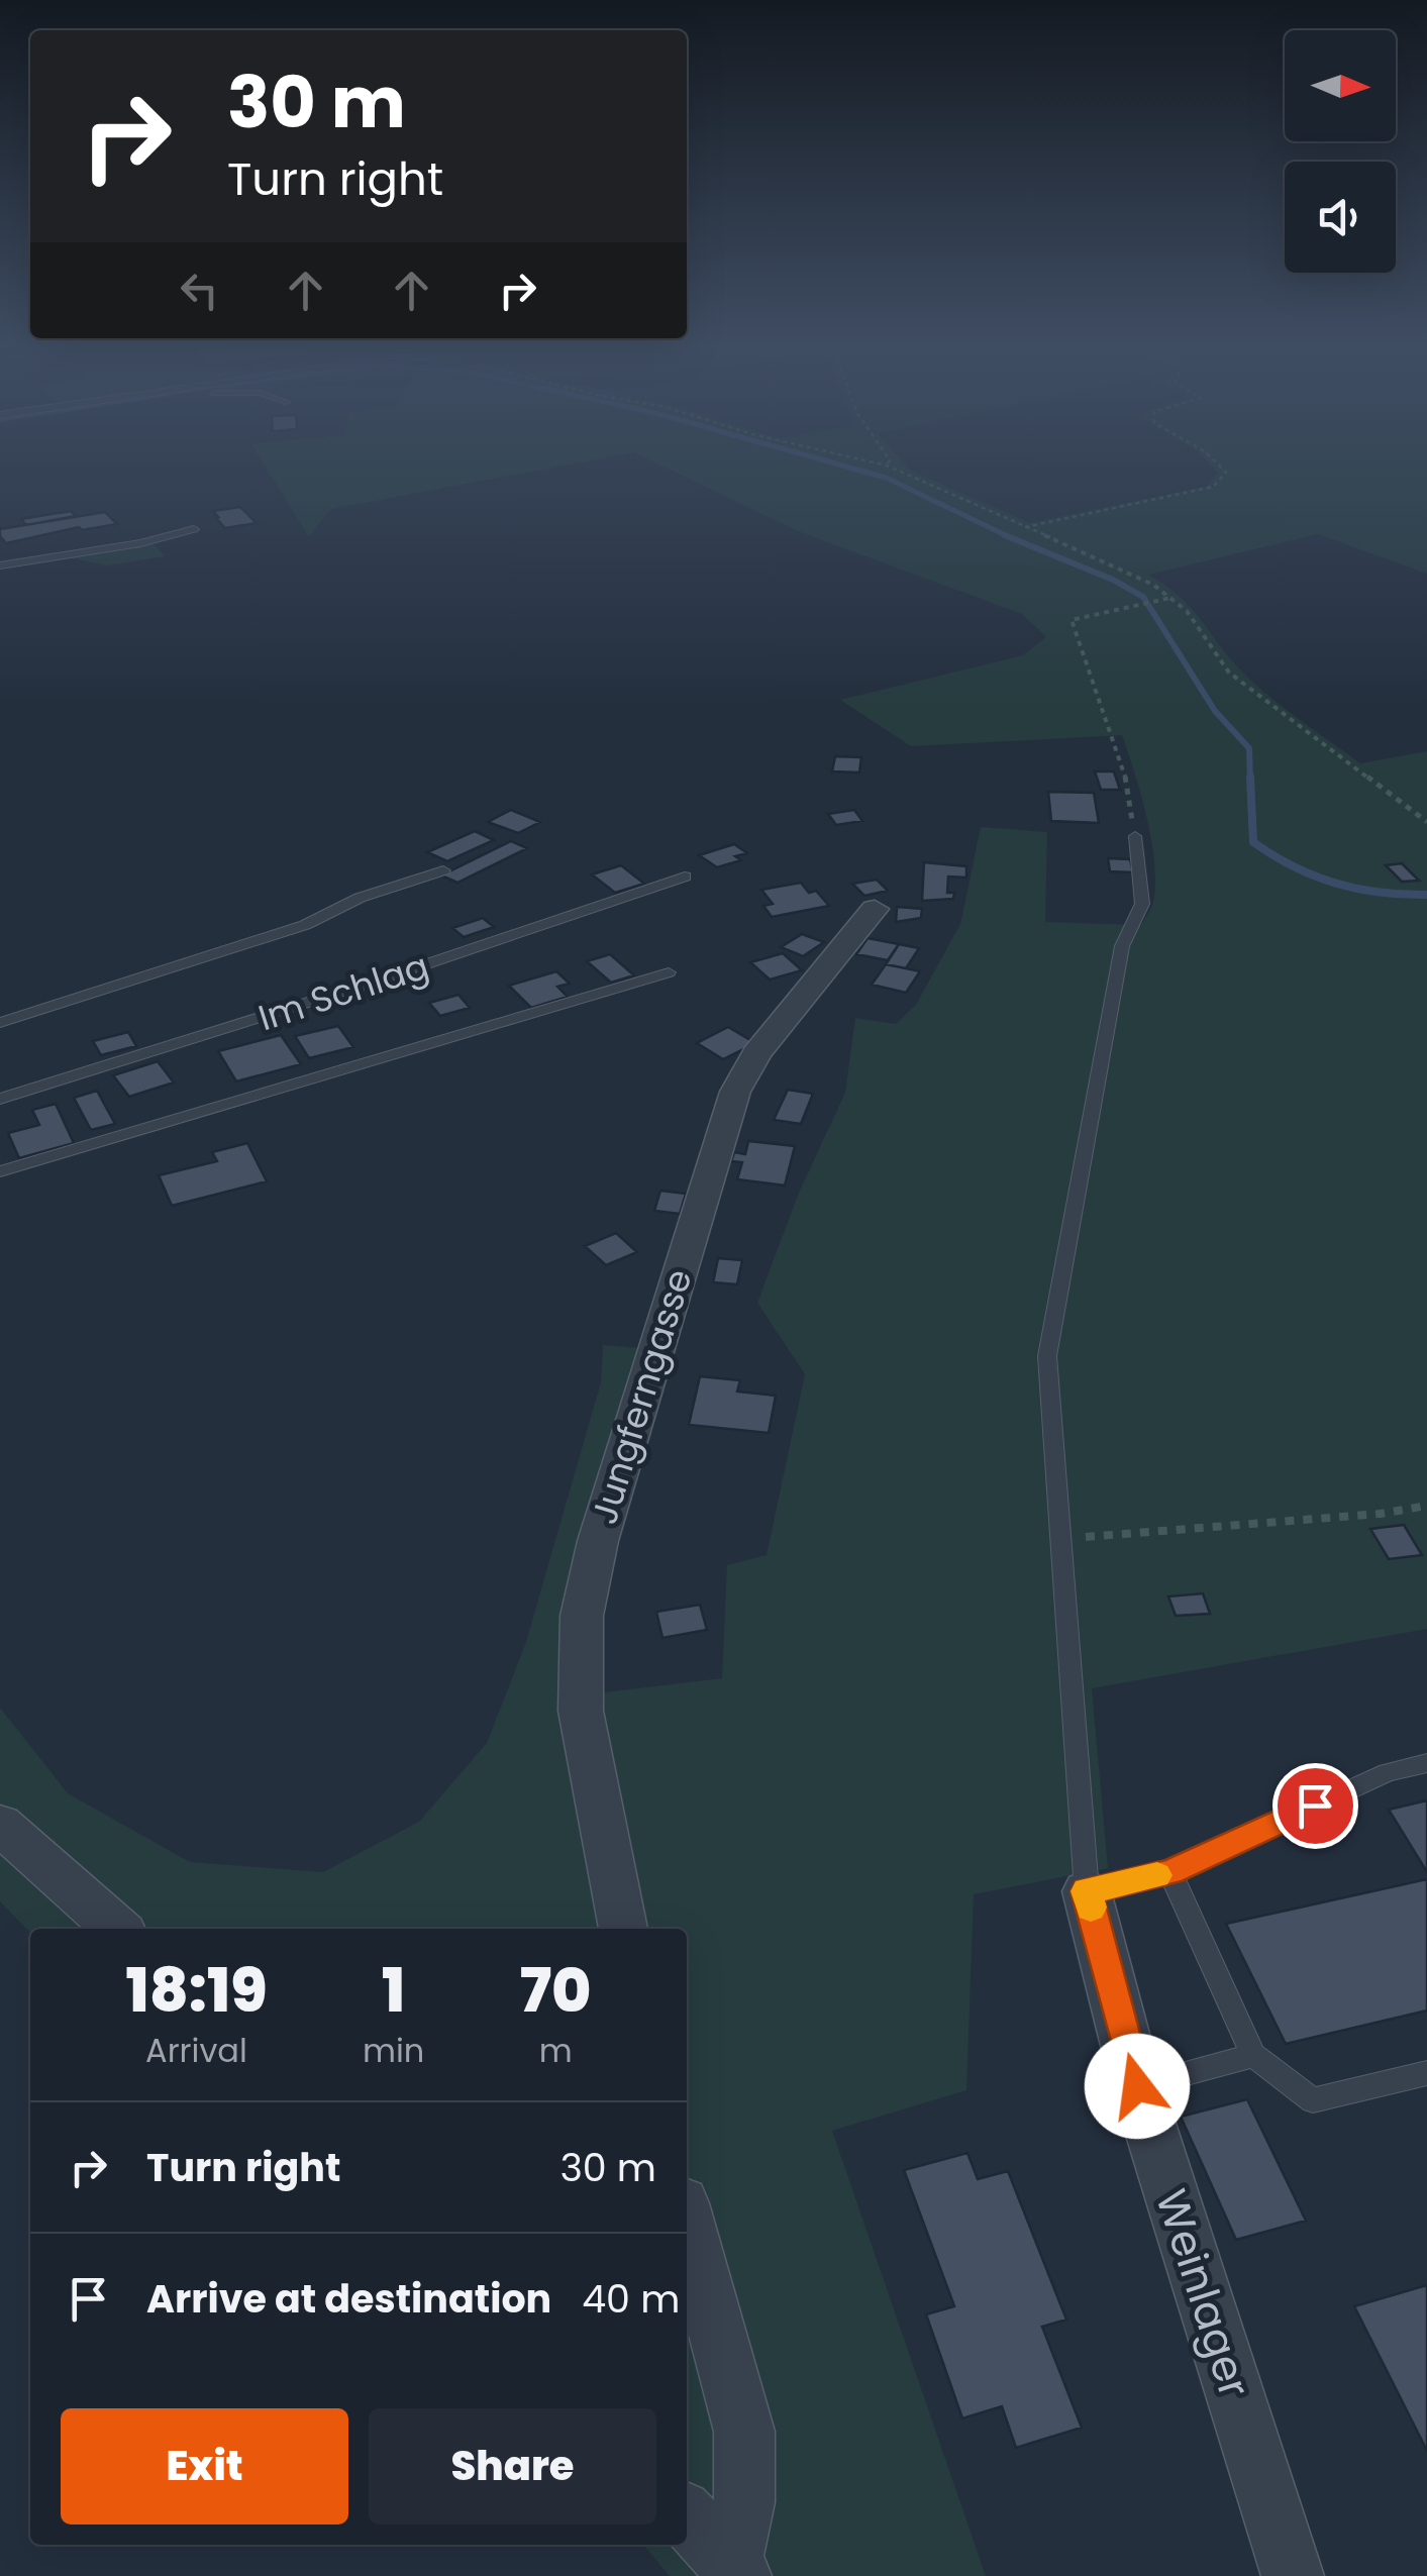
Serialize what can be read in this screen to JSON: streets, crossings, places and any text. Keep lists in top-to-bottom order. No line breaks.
{"streets":{"street":["Jungferngasse","Weinlager"],"lane":["Im Schlag"]},"north":"right","page":{"turn":["30 m","Turn right"],"eta":["18:19","Arrival","1","min","70","m"],"list":[{"name":"Turn right","value":"30 m"},{"name":"Arrive at destination","value":"40 m"}],"buttons":["Exit","Share"]}}
